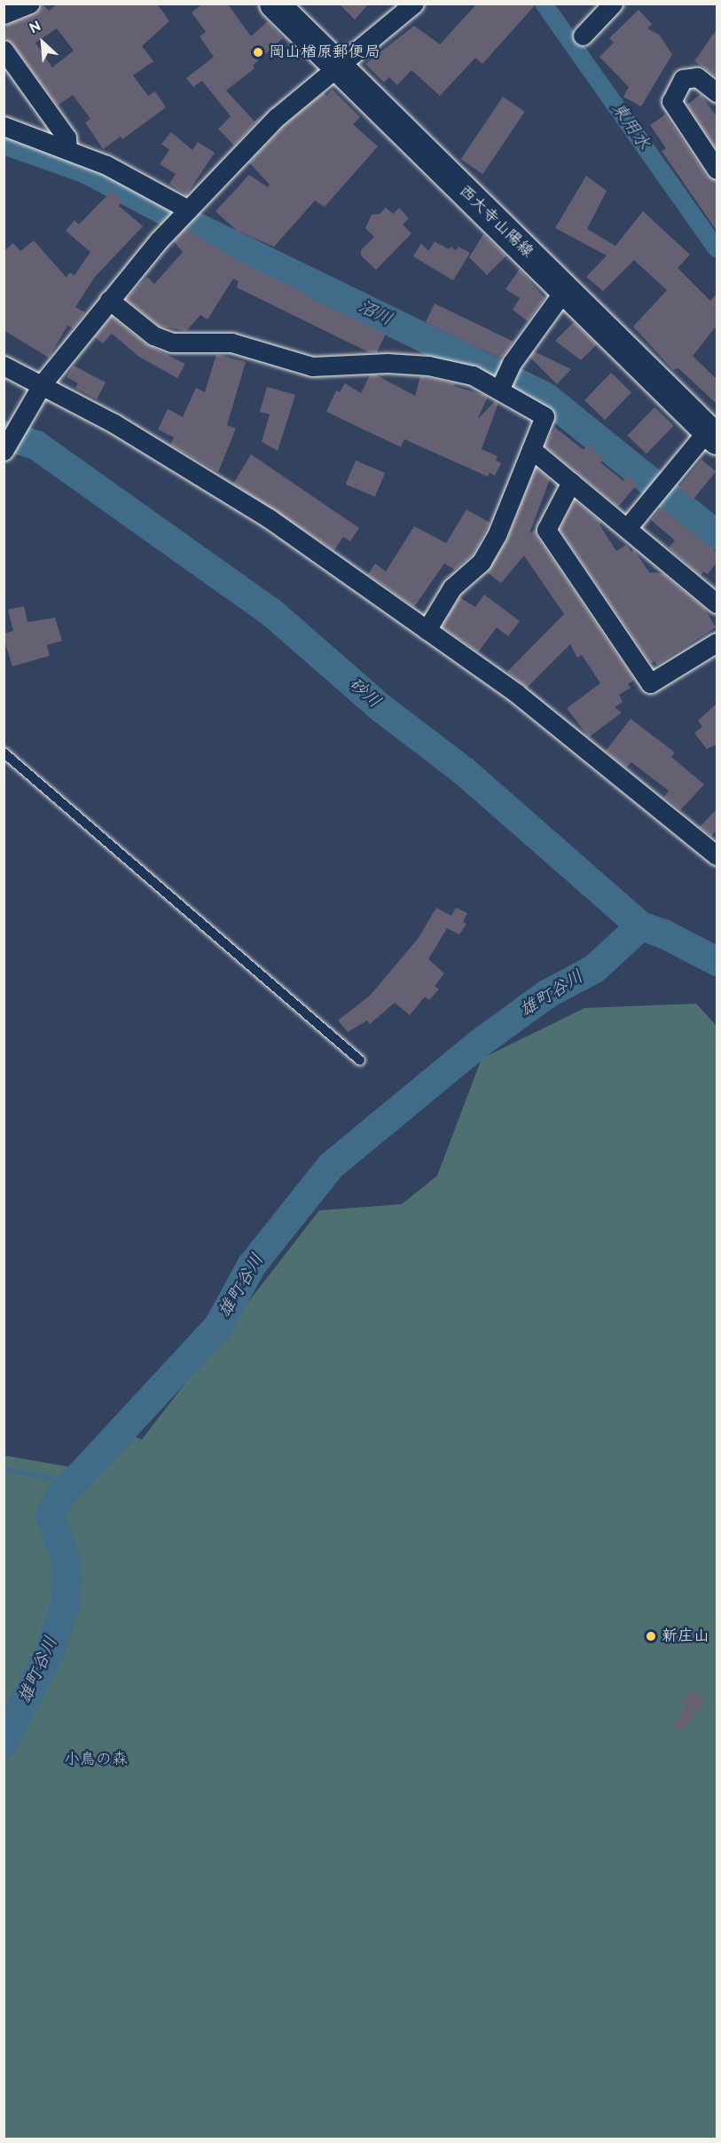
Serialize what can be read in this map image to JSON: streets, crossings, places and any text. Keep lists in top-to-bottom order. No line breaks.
{"streets":{"main road":["西大寺山陽線"]},"water":["東用水","沼川","砂川","雄町谷川"],"parks":["小鳥の森"],"places":["岡山楢原郵便局","新庄山"],"north":"top left"}
